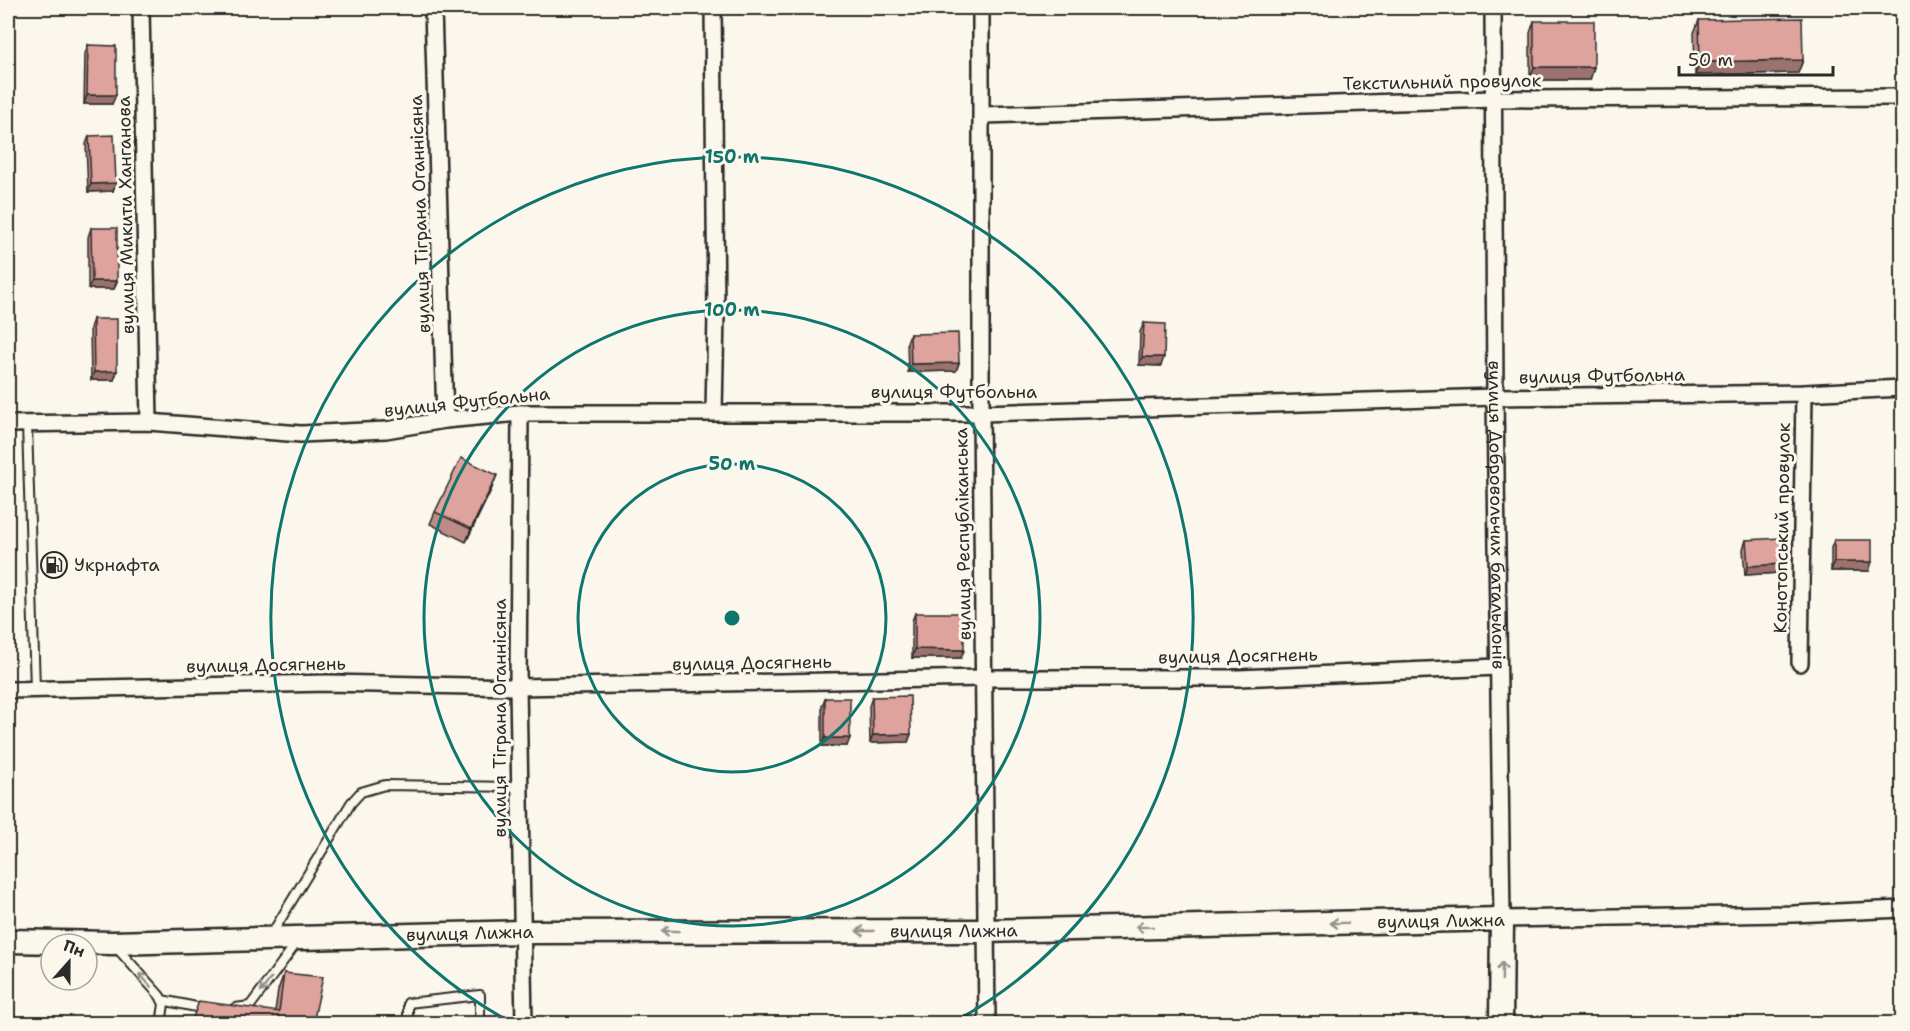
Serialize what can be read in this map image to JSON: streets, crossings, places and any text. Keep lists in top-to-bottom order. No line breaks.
{"streets":{"street":["Текстильний провулок","вулиця Тіграна Оганнісяна","вулиця Микити Ханганова","вулиця Футбольна","вулиця Добровольчих батальйонів","Конотопський провулок","вулиця Республіканська","вулиця Досягнень","вулиця Лижна"]},"crossings":[["Текстильний провулок","вулиця Добровольчих батальйонів"],["Текстильний провулок","вулиця Республіканська"],["вулиця Тіграна Оганнісяна","вулиця Футбольна"],["вулиця Тіграна Оганнісяна","вулиця Досягнень"],["вулиця Тіграна Оганнісяна","вулиця Лижна"],["вулиця Микити Ханганова","вулиця Футбольна"],["вулиця Футбольна","вулиця Добровольчих батальйонів"],["вулиця Футбольна","Конотопський провулок"],["вулиця Футбольна","вулиця Республіканська"],["вулиця Добровольчих батальйонів","вулиця Досягнень"],["вулиця Добровольчих батальйонів","вулиця Лижна"],["вулиця Республіканська","вулиця Досягнень"],["вулиця Республіканська","вулиця Лижна"]],"one_way":["вулиця Лижна"],"places":{"fuel station":["Укрнафта"]},"scale_bar":"50 m","north":"top","rings":["150 m","100 m","50 m"]}
